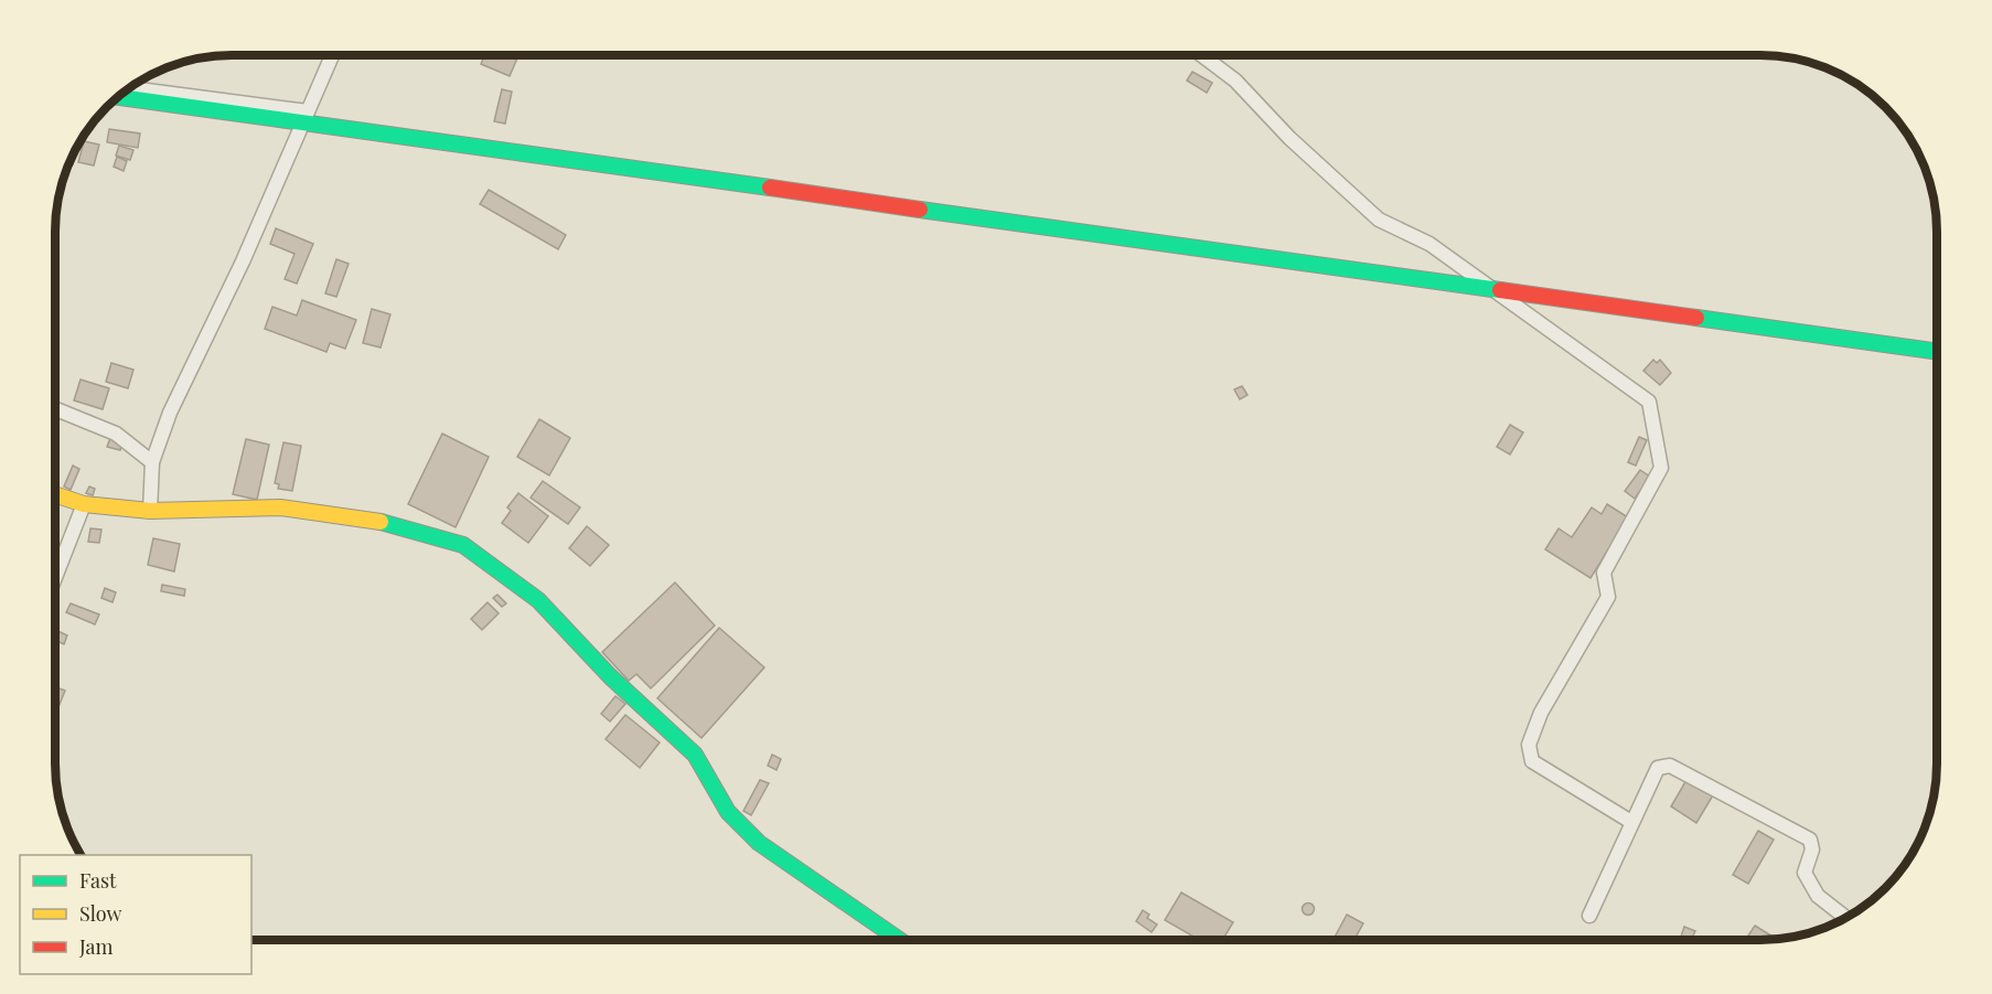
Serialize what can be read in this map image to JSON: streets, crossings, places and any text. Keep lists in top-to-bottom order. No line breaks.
{"legend":["Fast","Slow","Jam"]}
